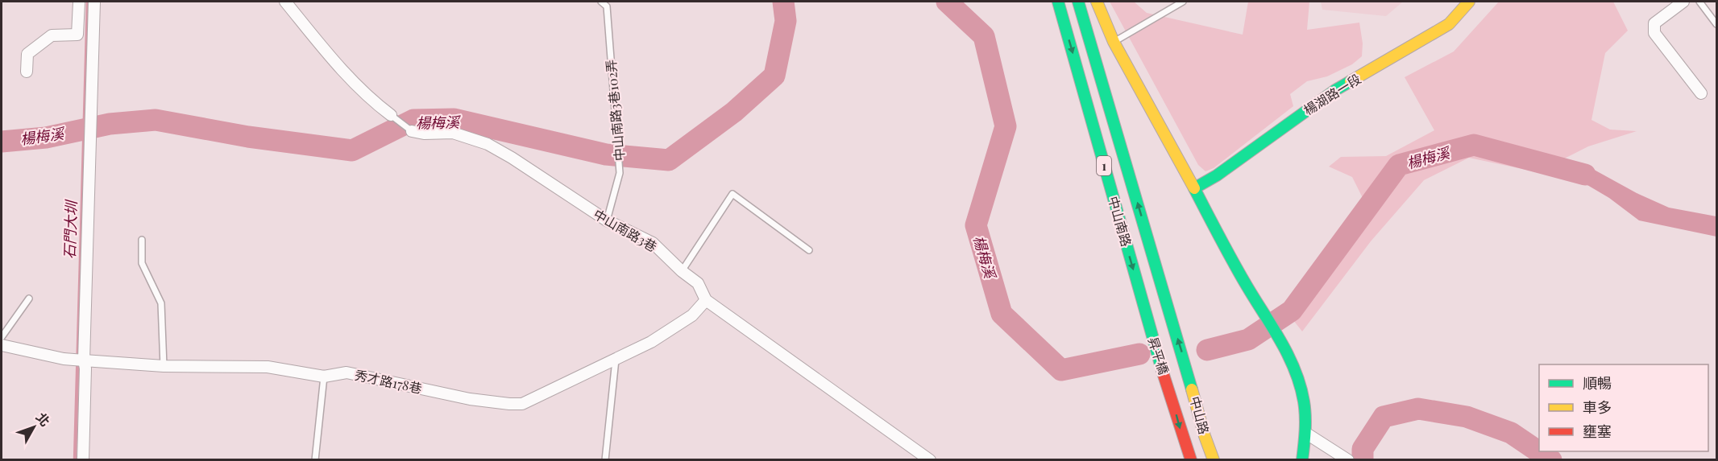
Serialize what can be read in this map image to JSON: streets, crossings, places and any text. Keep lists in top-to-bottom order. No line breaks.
{"streets":{"main road":["楊湖路一段","1","中山南路","昇平橋","中山路"],"street":["中山南路3巷","秀才路178巷"],"lane":["中山南路3巷102弄"]},"crossings":[["中山南路3巷102弄","中山南路3巷"],["中山南路","昇平橋"],["中山南路3巷","秀才路178巷"],["昇平橋","中山路"]],"water":["楊梅溪","石門大圳"],"legend":["順暢","車多","壅塞"],"north":"top right"}
